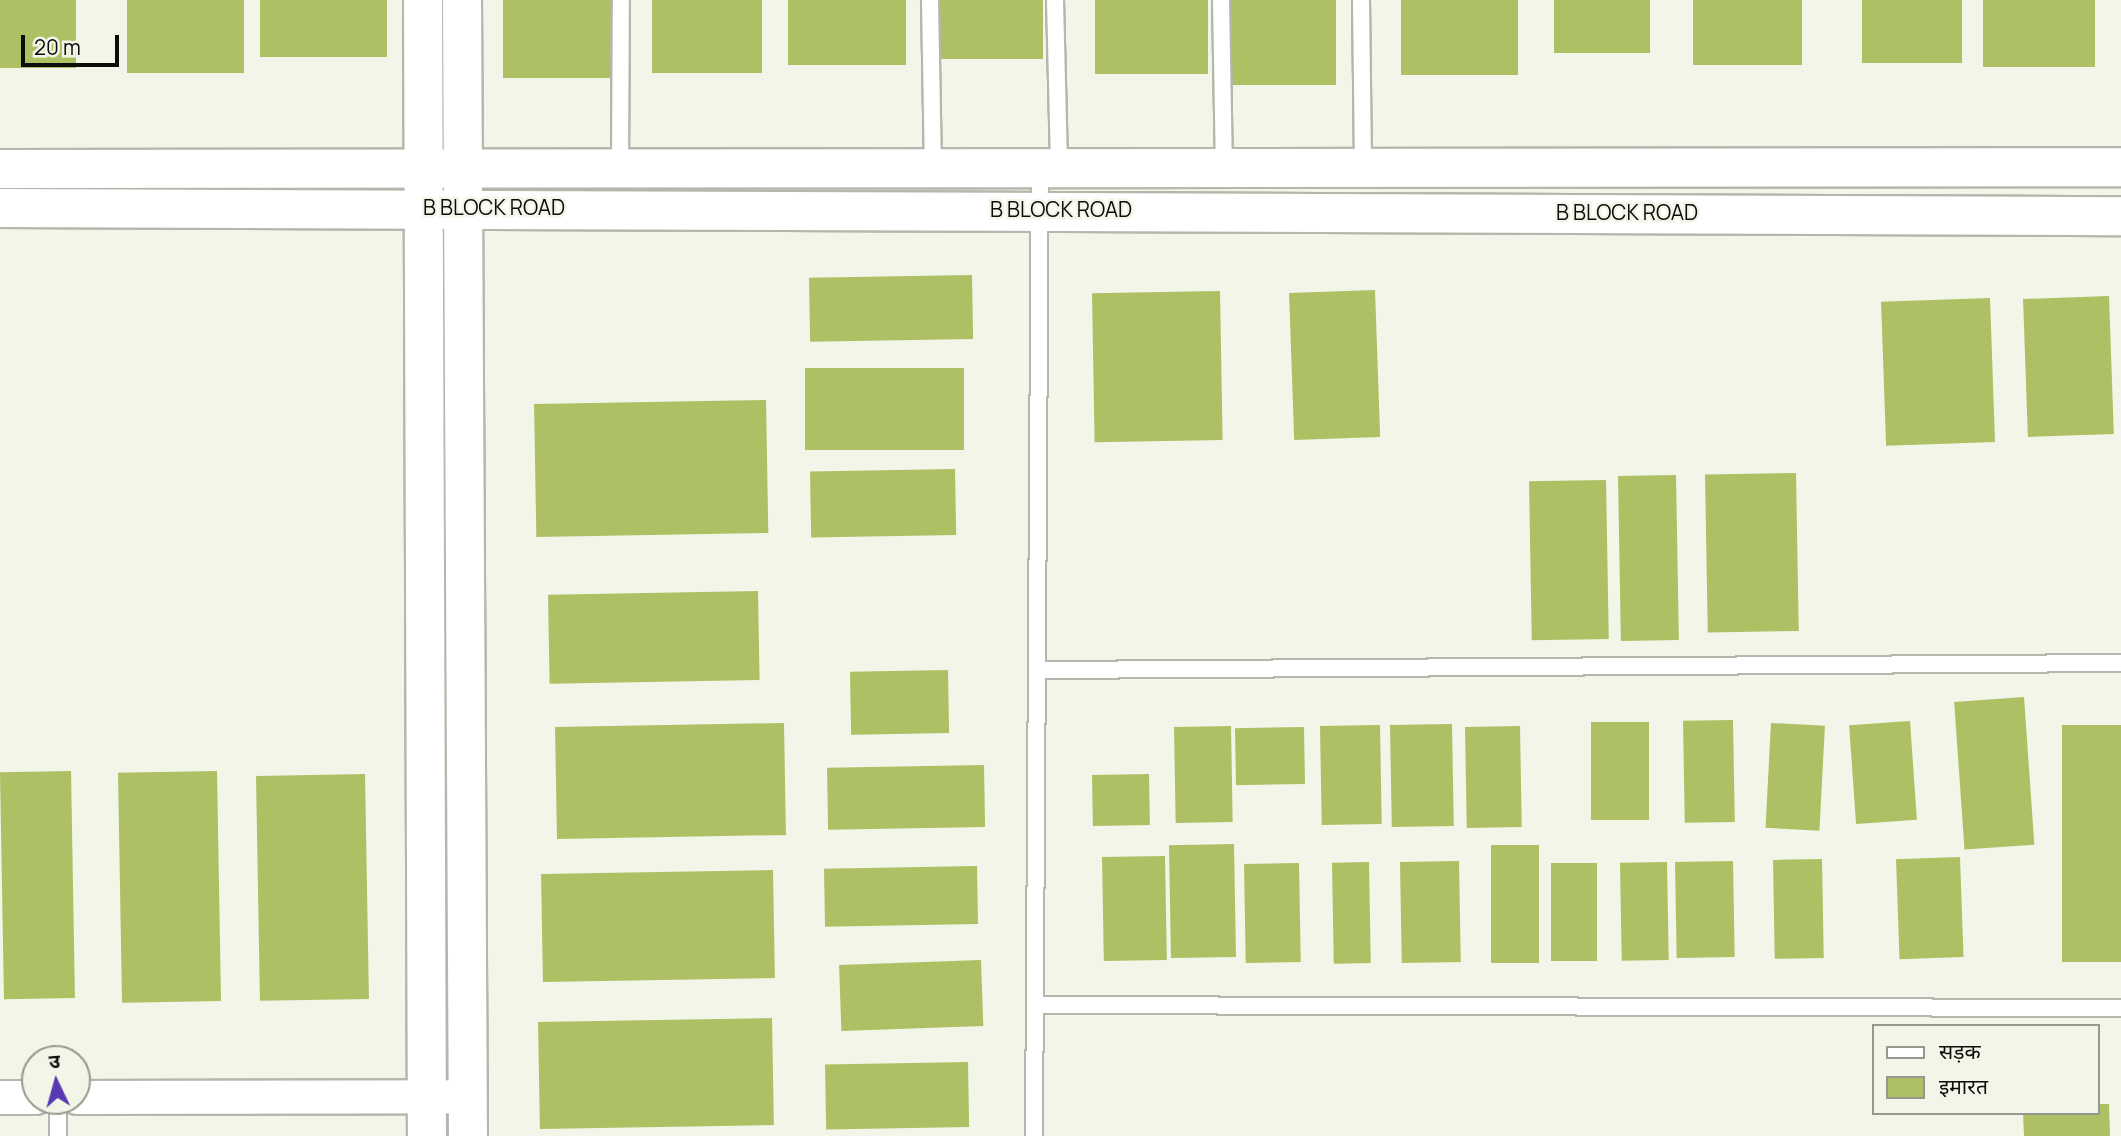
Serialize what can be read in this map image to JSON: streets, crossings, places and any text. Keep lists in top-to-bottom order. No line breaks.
{"streets":{"street":["B BLOCK ROAD"]},"legend":["सड़क","इमारत"],"scale_bar":"20 m","north":"top"}
